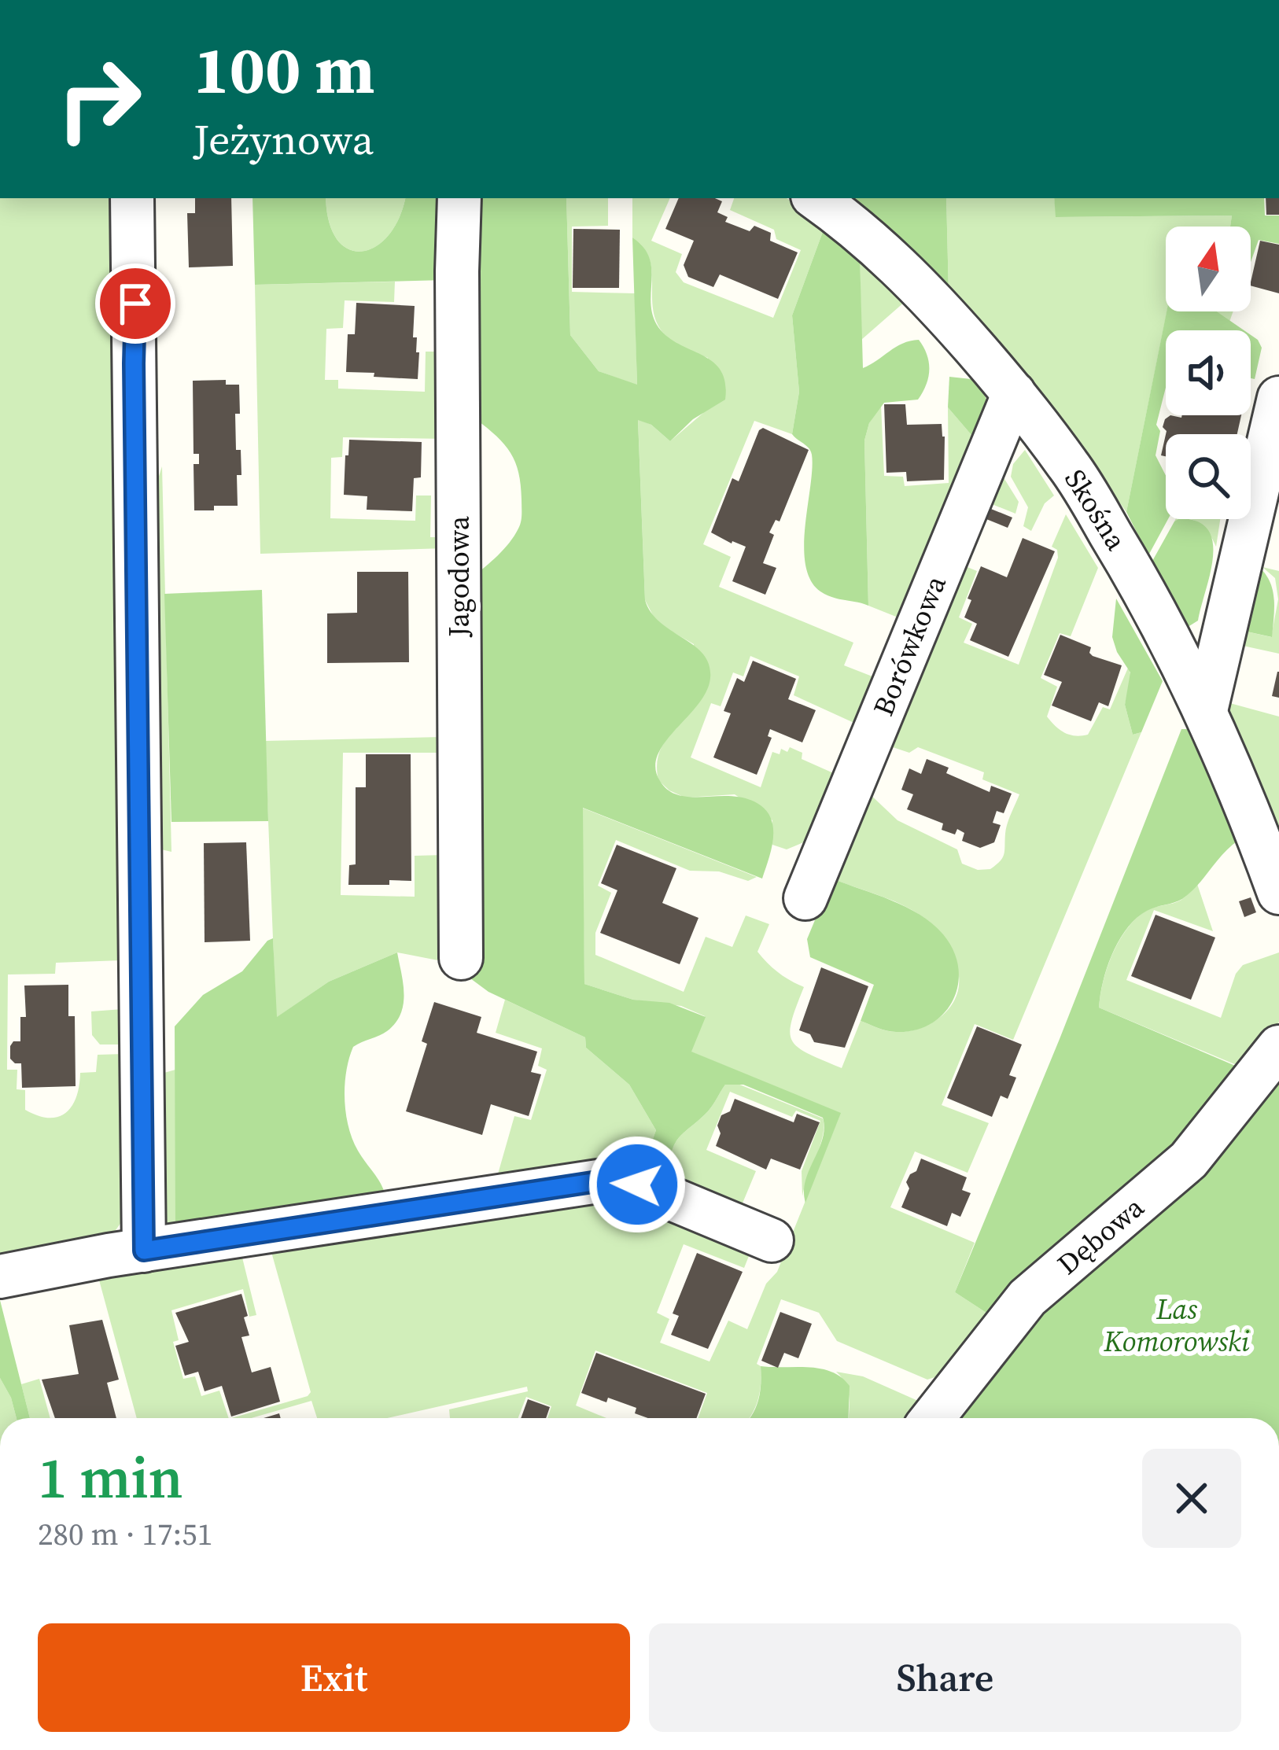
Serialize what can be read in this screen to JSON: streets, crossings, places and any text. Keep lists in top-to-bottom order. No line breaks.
{"streets":{"street":["Skośna","Jagodowa","Borówkowa","Dębowa"]},"crossings":[["Skośna","Borówkowa"]],"parks":["Las Komorowski"],"north":"top","page":{"turn":["100 m","Jeżynowa"],"heading":["1 min","280 m · 17:51"],"buttons":["Exit","Share"]}}
